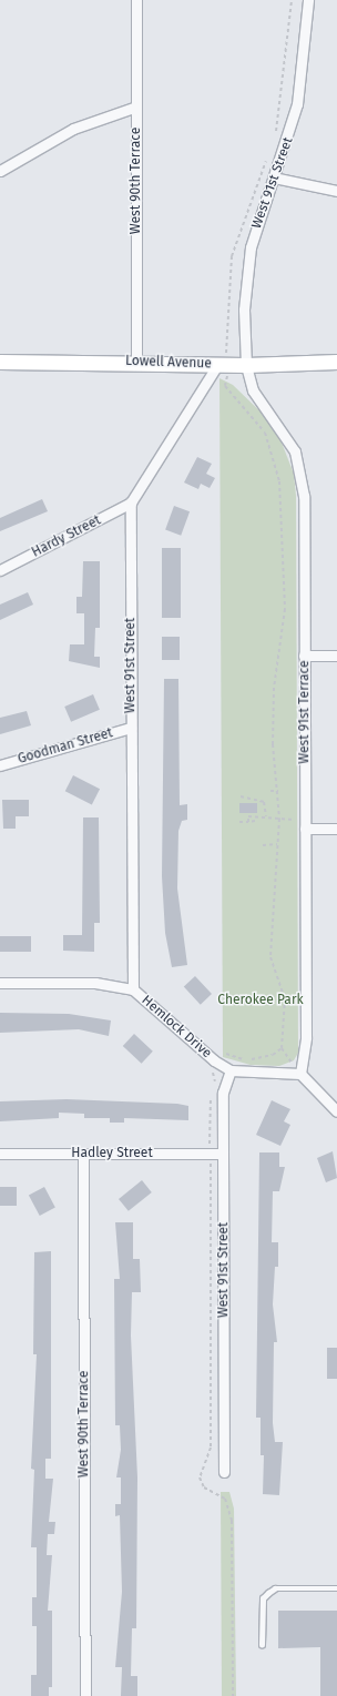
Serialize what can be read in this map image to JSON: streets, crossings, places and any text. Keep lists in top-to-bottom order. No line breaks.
{"streets":{"street":["West 90th Terrace","West 91st Street","Lowell Avenue","Hardy Street","West 91st Terrace","Goodman Street","Hemlock Drive","Hadley Street"]},"crossings":[["West 90th Terrace","Lowell Avenue"],["West 90th Terrace","Hadley Street"],["West 91st Street","Lowell Avenue"],["West 91st Street","Hardy Street"],["West 91st Street","West 91st Terrace"],["West 91st Street","Goodman Street"],["West 91st Street","Hemlock Drive"],["West 91st Street","Hadley Street"],["Lowell Avenue","West 91st Terrace"]],"parks":["Cherokee Park"]}
